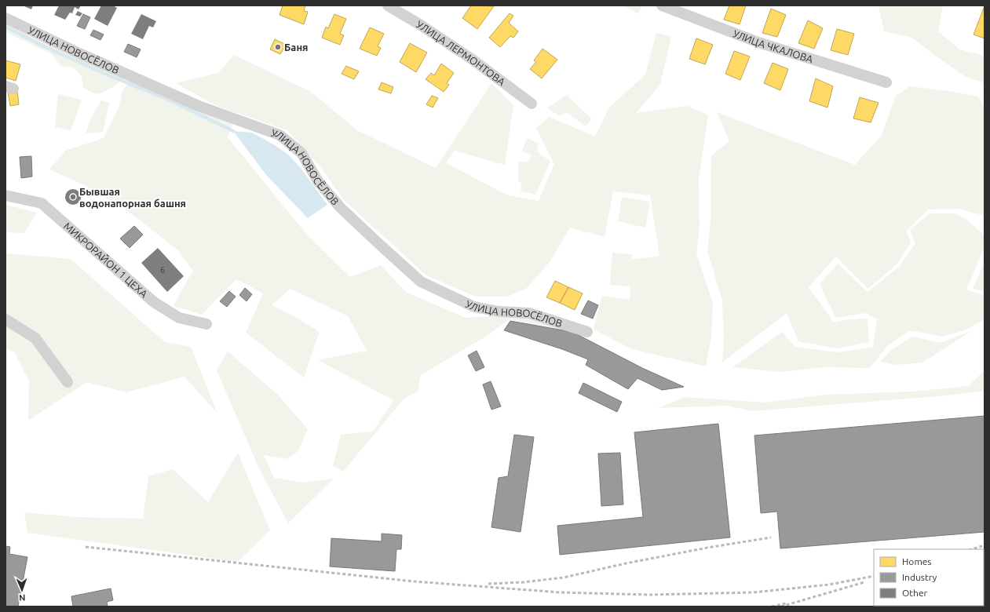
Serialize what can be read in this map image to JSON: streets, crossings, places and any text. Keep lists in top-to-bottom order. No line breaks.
{"streets":{"street":["УЛИЦА ЧКАЛОВА","УЛИЦА НОВОСЁЛОВ","УЛИЦА ЛЕРМОНТОВА","МИКРОРАЙОН 1 ЦЕХА"]},"places":["Баня","Бывшая водонапорная башня"],"house_numbers":["6"],"legend":["Homes","Industry","Other"],"north":"bottom"}
